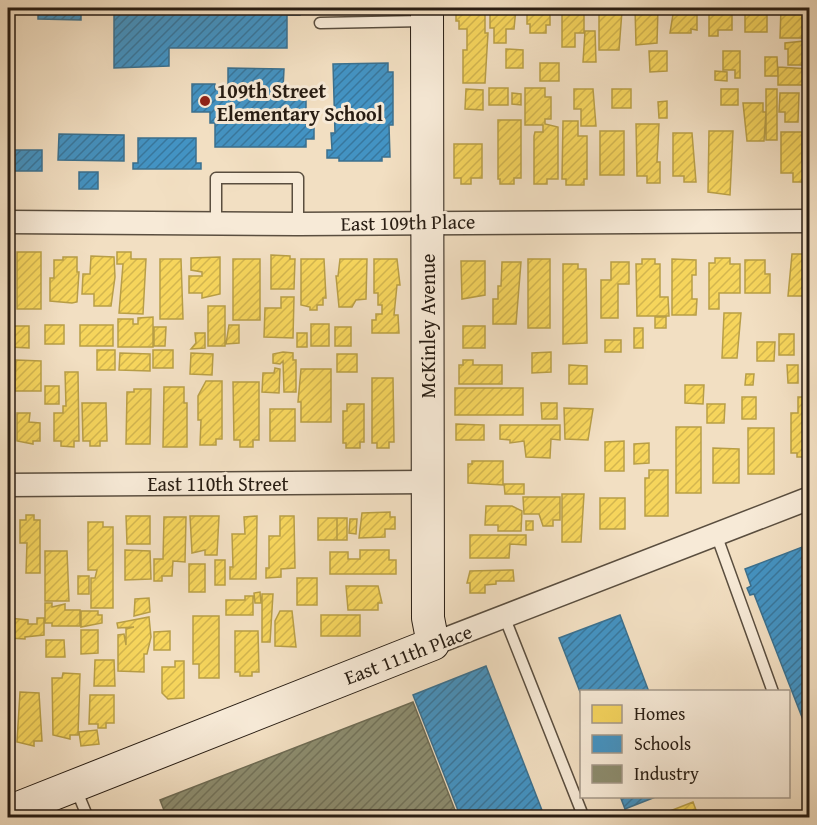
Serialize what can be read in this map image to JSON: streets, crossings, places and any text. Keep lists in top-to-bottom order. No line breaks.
{"streets":{"street":["East 109th Place","McKinley Avenue","East 110th Street","East 111th Place"]},"crossings":[["East 109th Place","McKinley Avenue"],["McKinley Avenue","East 110th Street"],["McKinley Avenue","East 111th Place"]],"places":["109th Street Elementary School"],"legend":["Homes","Schools","Industry"]}
